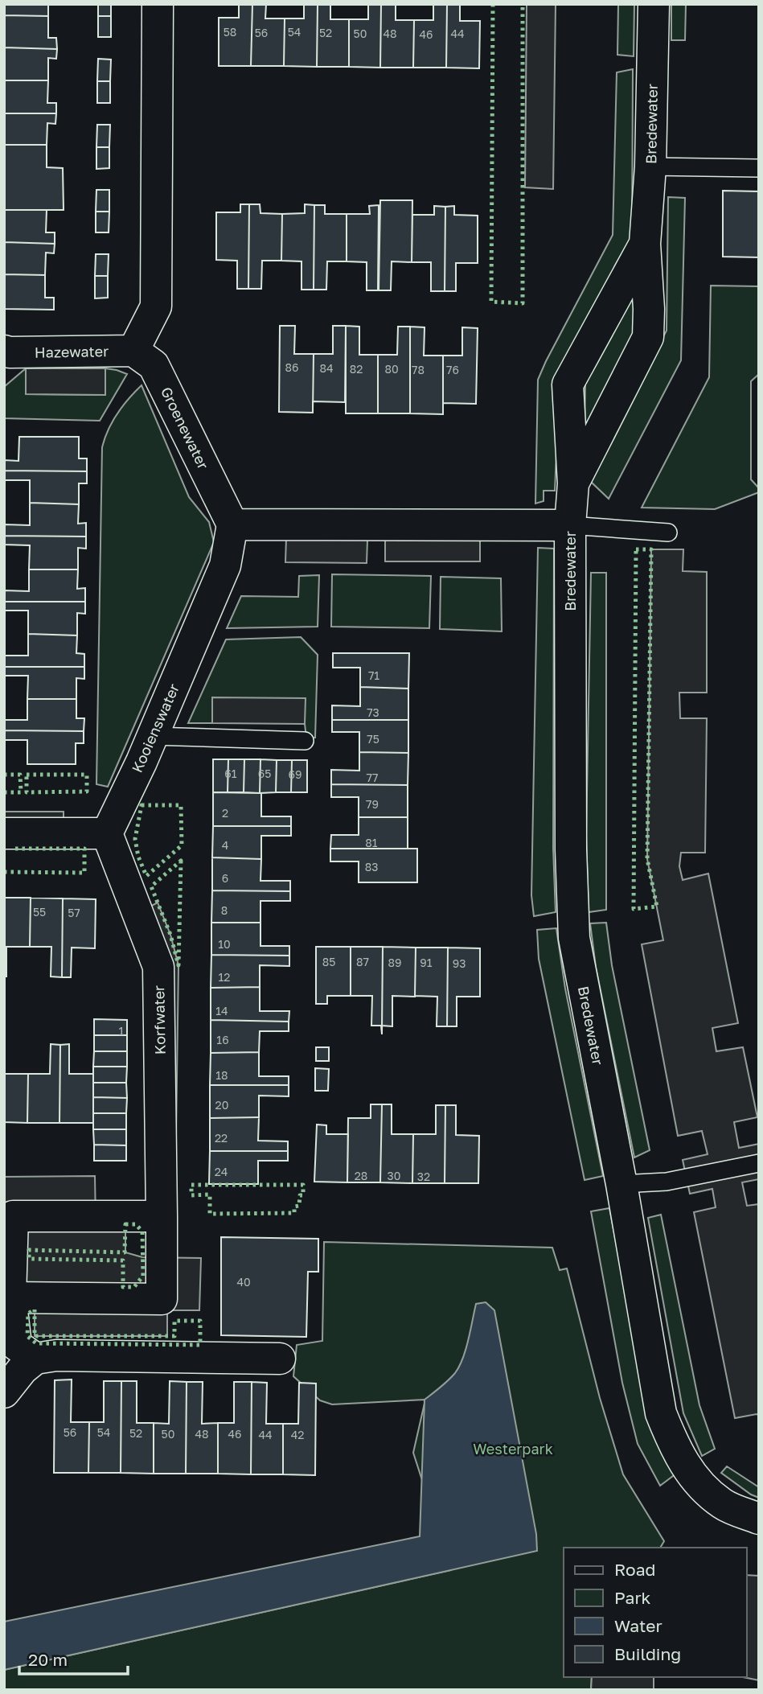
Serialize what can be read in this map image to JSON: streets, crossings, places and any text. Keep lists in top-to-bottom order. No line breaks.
{"streets":{"street":["Bredewater","Hazewater","Groenewater","Kooienswater","Korfwater"]},"crossings":[["Hazewater","Groenewater"],["Groenewater","Kooienswater"],["Kooienswater","Korfwater"]],"parks":["Westerpark"],"house_numbers":["58","54","56","52","50","48","44","46","86","84","82","80","78","76","71","73","75","61","65","69","77","79","2","81","4","83","6","8","55","57","10","85","87","89","91","93","12","14","1","16","18","20","22","24","28","30","32","40","56","54","52","50","48","46","44","42"],"legend":["Road","Park","Water","Building"],"scale_bar":"20 m"}
